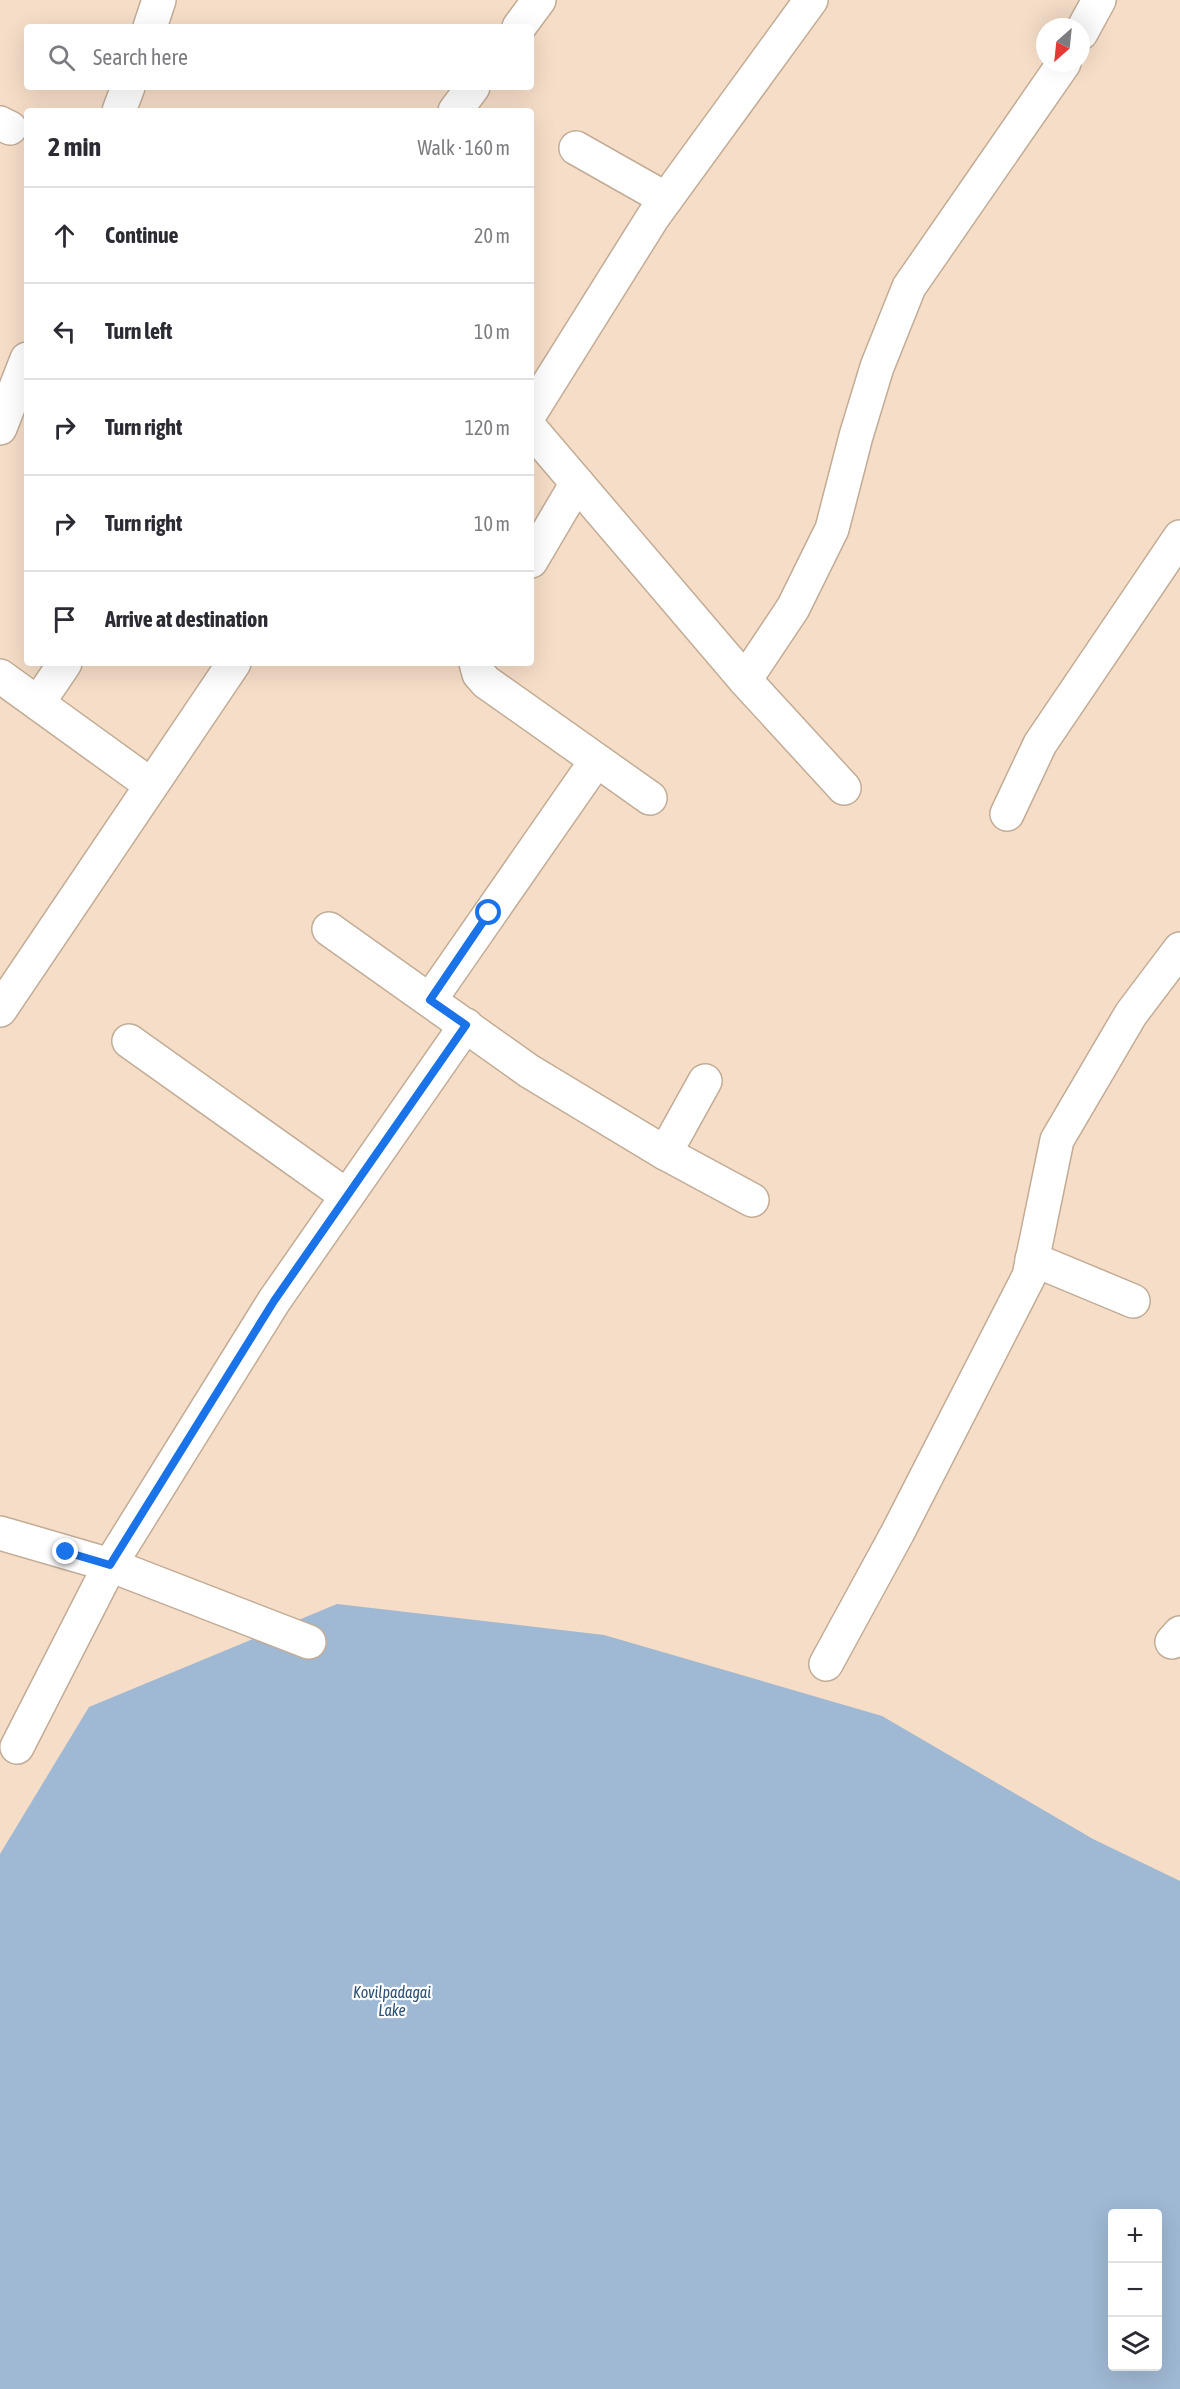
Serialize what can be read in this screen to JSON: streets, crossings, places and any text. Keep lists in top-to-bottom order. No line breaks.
{"water":["Kovilpadagai Lake"],"north":"bottom left","page":{"search":"Search here","heading":["2 min","Walk · 160 m"],"list":[["Continue","20 m"],["Turn left","10 m"],["Turn right","120 m"],["Turn right","10 m"],"Arrive at destination"],"map_buttons":["+","−"]}}
